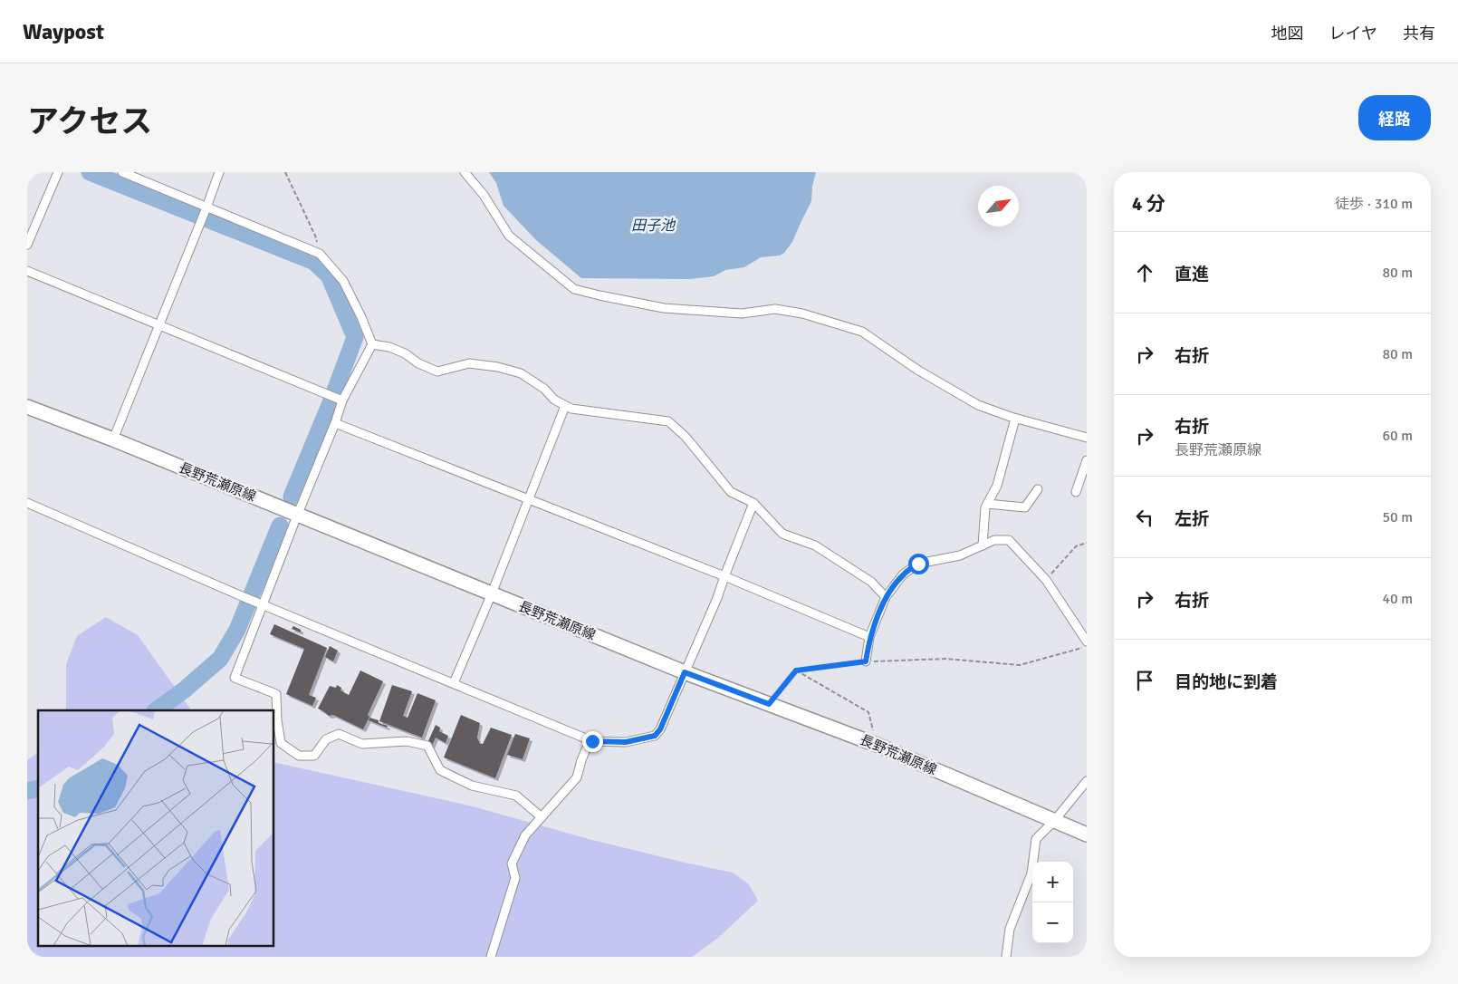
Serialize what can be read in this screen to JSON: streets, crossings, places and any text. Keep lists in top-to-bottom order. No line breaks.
{"streets":{"main road":["長野荒瀬原線"]},"water":["田子池"],"north":"top right","page":{"header":"Waypost","nav":["地図","レイヤ","共有"],"title":"アクセス","buttons":"経路","heading":["4 分","徒歩 · 310 m"],"list":[["直進","80 m"],["右折","80 m"],["右折","長野荒瀬原線","60 m"],["左折","50 m"],["右折","40 m"],"目的地に到着"],"map_buttons":["+","−"]}}
